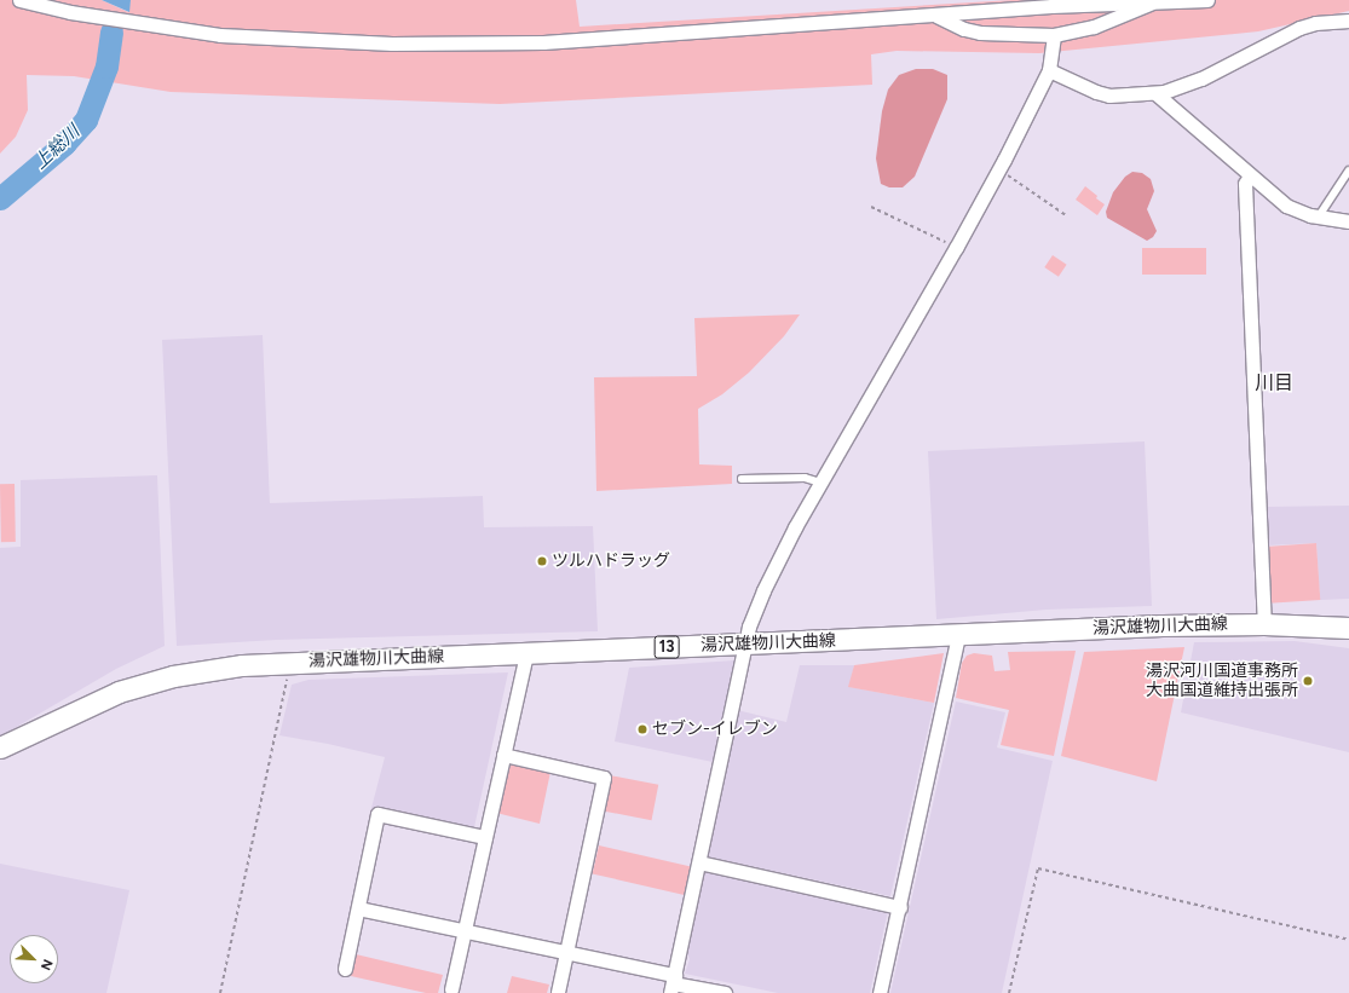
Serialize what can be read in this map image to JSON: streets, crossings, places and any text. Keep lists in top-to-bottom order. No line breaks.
{"streets":{"main road":["湯沢雄物川大曲線","13"]},"districts":["川目"],"water":["上総川"],"places":["ツルハドラッグ","湯沢河川国道事務所 大曲国道維持出張所","セブン-イレブン"],"north":"bottom right"}
